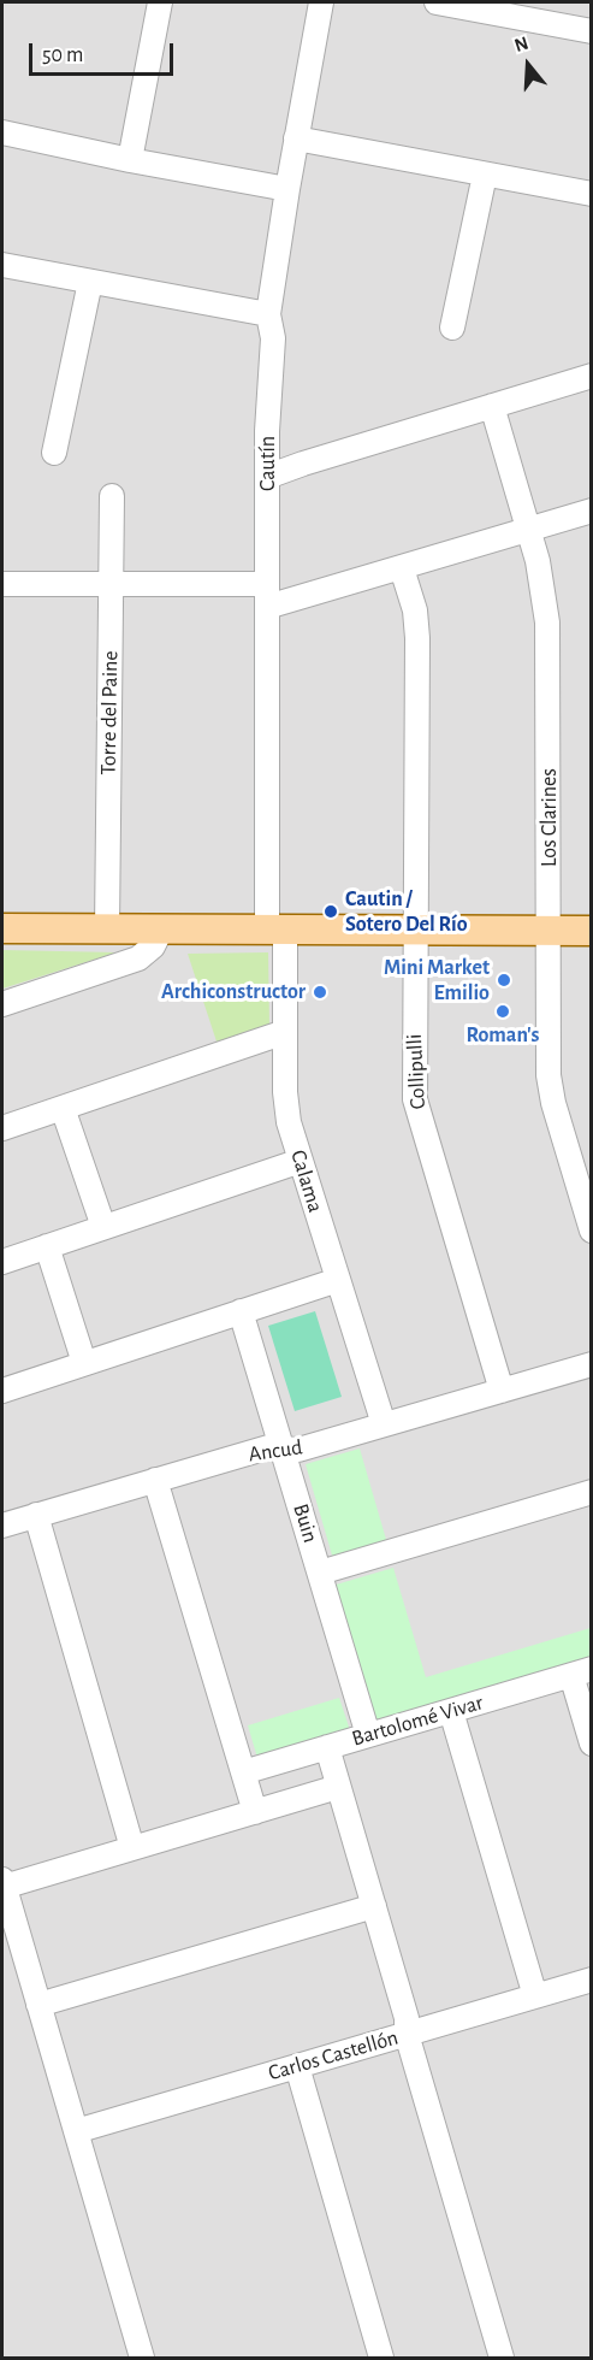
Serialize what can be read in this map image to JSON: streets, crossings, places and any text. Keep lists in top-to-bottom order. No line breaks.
{"streets":{"street":["Cautín","Torre del Paine","Los Clarines","Collipulli","Calama","Ancud","Buin","Bartolomé Vivar","Carlos Castellón"]},"crossings":[["Cautín","Calama"],["Collipulli","Ancud"],["Calama","Ancud"],["Ancud","Buin"],["Buin","Bartolomé Vivar"]],"places":["Cautin / Sotero Del Río","Mini Market Emilio","Archiconstructor","Roman's"],"scale_bar":"50 m","north":"top"}
